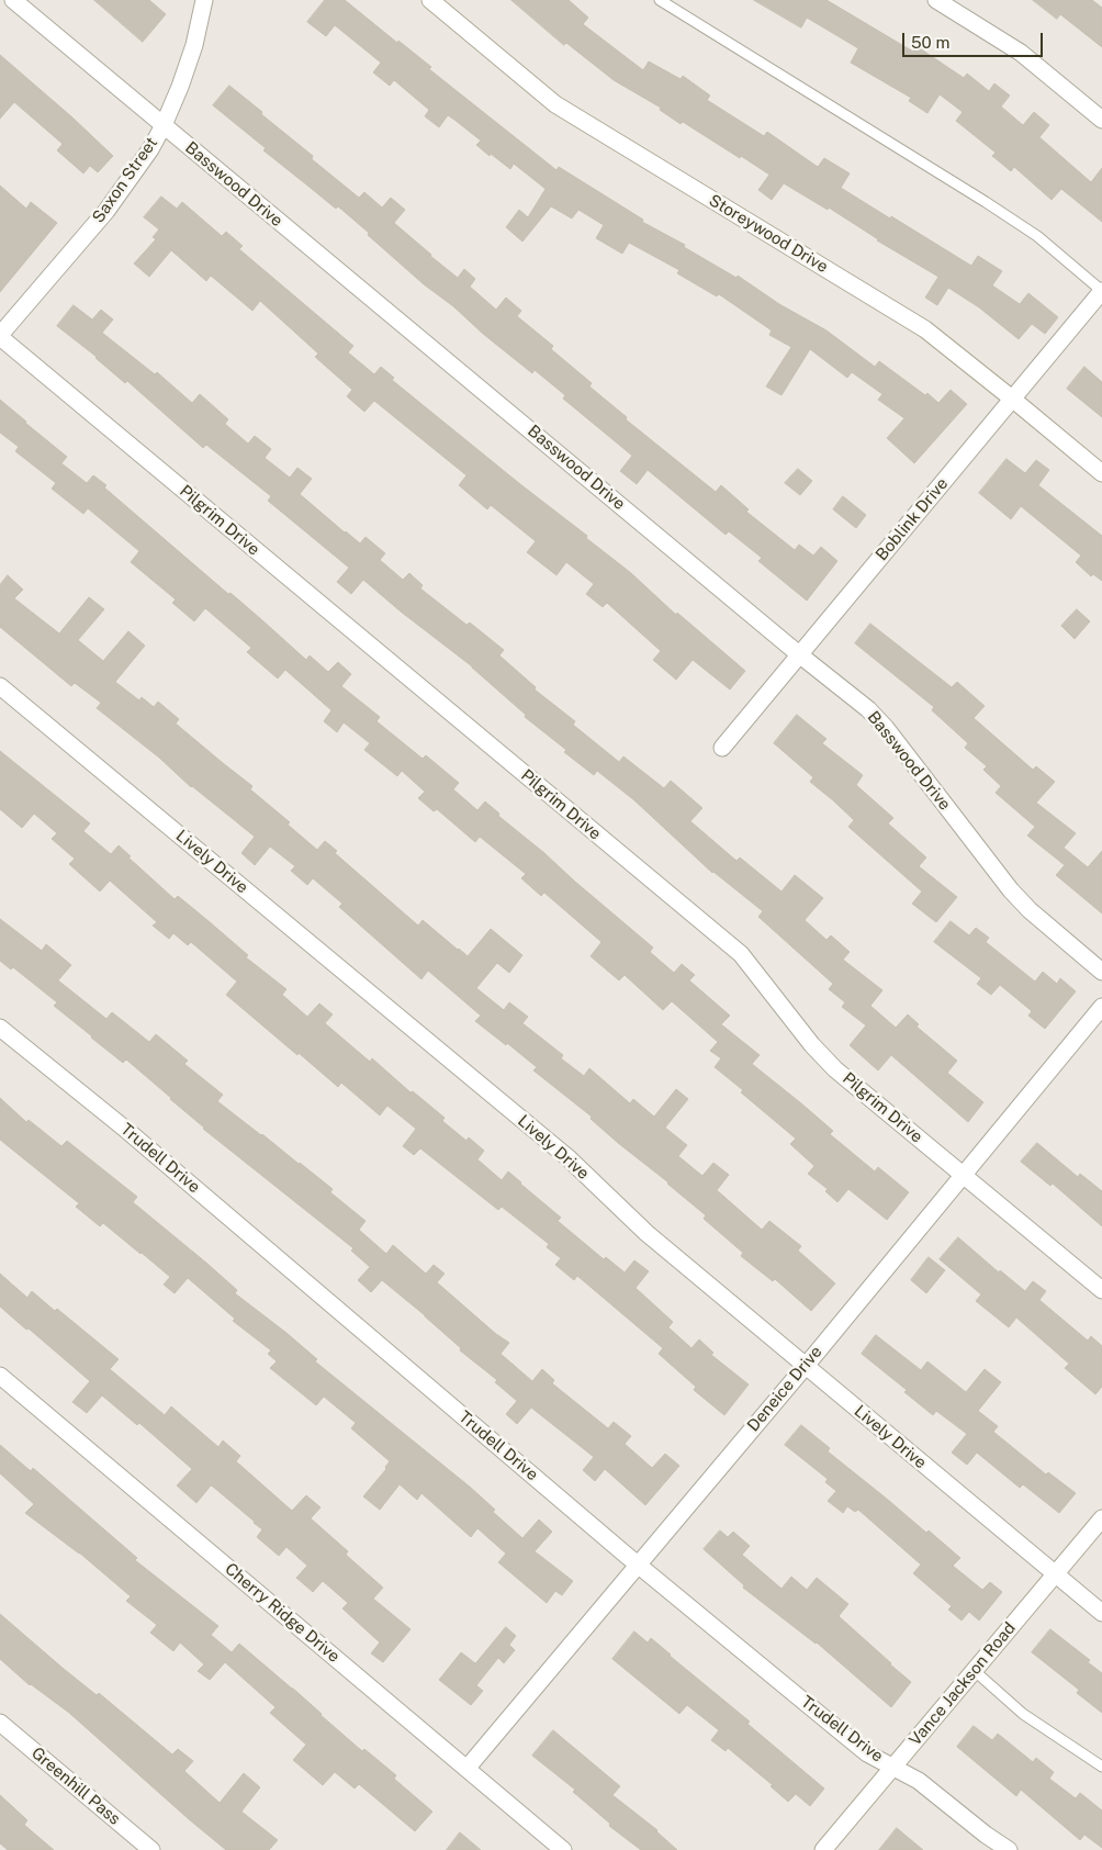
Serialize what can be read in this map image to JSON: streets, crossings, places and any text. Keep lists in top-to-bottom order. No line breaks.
{"streets":{"street":["Saxon Street","Basswood Drive","Storeywood Drive","Boblink Drive","Pilgrim Drive","Lively Drive","Trudell Drive","Deneice Drive","Cherry Ridge Drive","Vance Jackson Road","Greenhill Pass"]},"crossings":[["Saxon Street","Basswood Drive"],["Saxon Street","Pilgrim Drive"],["Basswood Drive","Boblink Drive"],["Storeywood Drive","Boblink Drive"],["Pilgrim Drive","Deneice Drive"],["Lively Drive","Deneice Drive"],["Lively Drive","Vance Jackson Road"],["Trudell Drive","Deneice Drive"],["Trudell Drive","Vance Jackson Road"],["Deneice Drive","Cherry Ridge Drive"]],"scale_bar":"50 m"}
